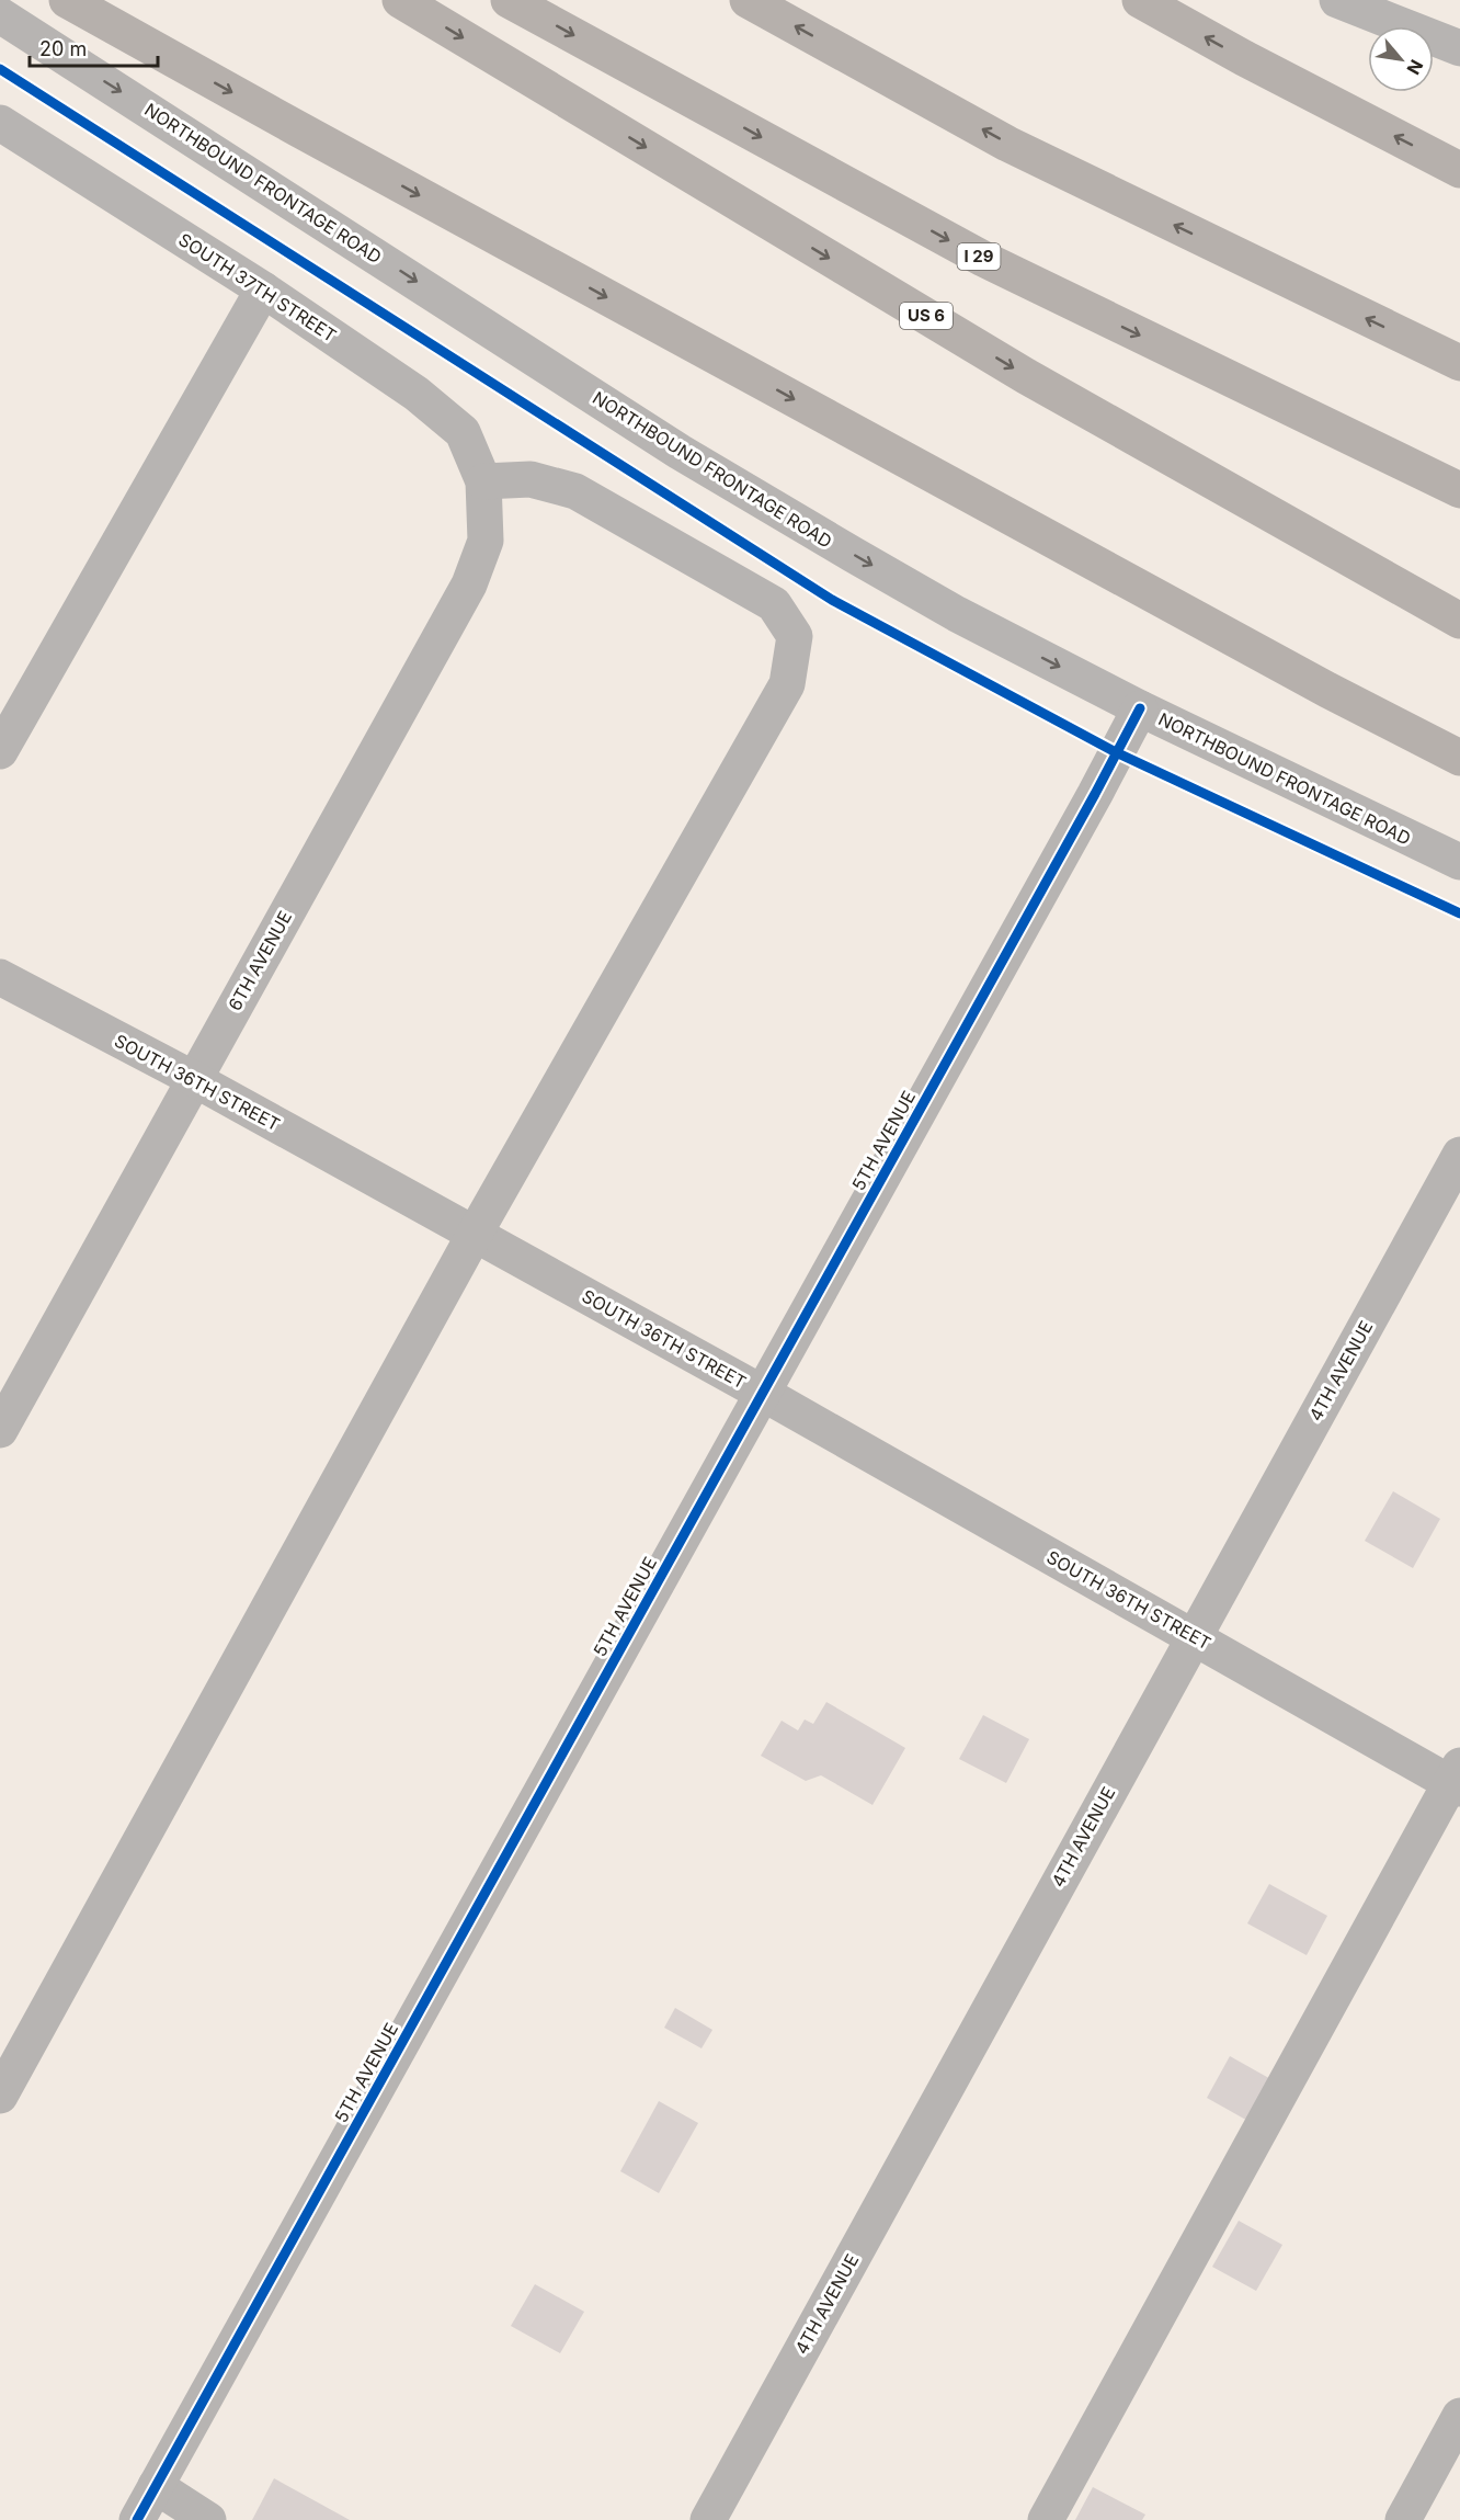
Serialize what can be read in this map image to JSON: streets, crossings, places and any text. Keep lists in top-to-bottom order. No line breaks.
{"streets":{"highway":["I 29","US 6"],"street":["NORTHBOUND FRONTAGE ROAD","SOUTH 37TH STREET","6TH AVENUE","SOUTH 36TH STREET","5TH AVENUE","4TH AVENUE"]},"crossings":[["NORTHBOUND FRONTAGE ROAD","5TH AVENUE"],["SOUTH 37TH STREET","6TH AVENUE"],["6TH AVENUE","SOUTH 36TH STREET"],["SOUTH 36TH STREET","5TH AVENUE"],["SOUTH 36TH STREET","4TH AVENUE"]],"one_way":["NORTHBOUND FRONTAGE ROAD"],"scale_bar":"20 m","north":"bottom right"}
